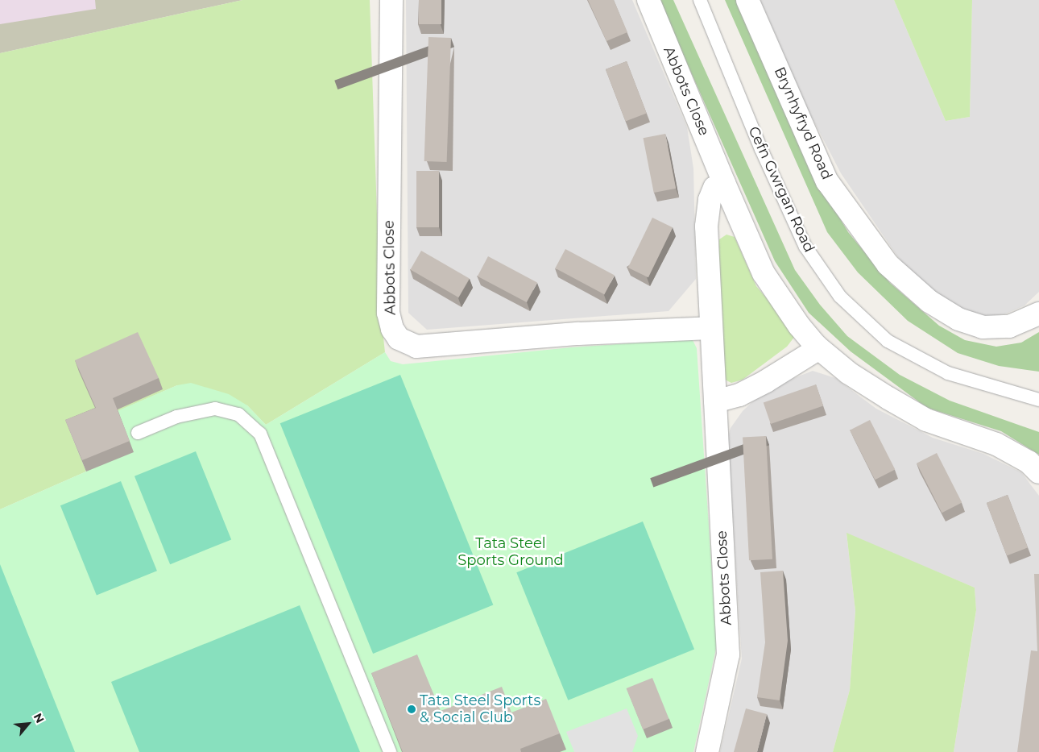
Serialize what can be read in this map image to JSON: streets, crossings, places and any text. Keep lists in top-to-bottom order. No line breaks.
{"streets":{"street":["Abbots Close","Brynhyfryd Road"],"lane":["Cefn Gwrgan Road"]},"parks":["Tata Steel Sports Ground"],"places":["Tata Steel Sports & Social Club"],"north":"top right"}
